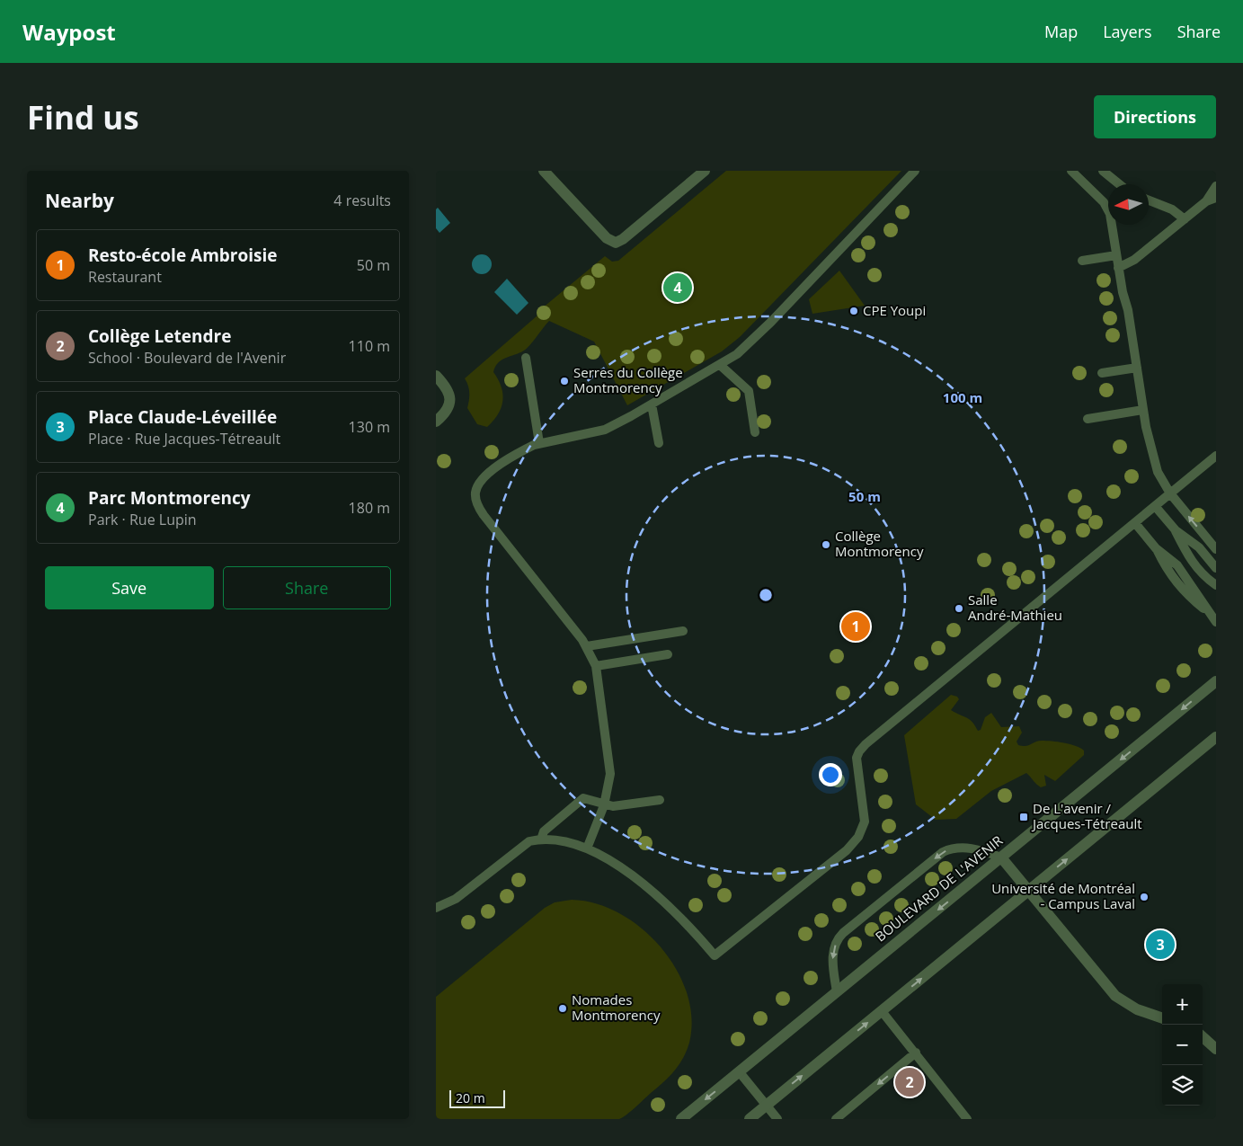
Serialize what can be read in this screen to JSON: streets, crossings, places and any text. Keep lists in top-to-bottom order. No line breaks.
{"streets":{"street":["BOULEVARD DE L'AVENIR"]},"places":{"other":["CPE Youpi","Serres du Collège Montmorency","Collège Montmorency","Salle André-Mathieu","Université de Montréal - Campus Laval","Nomades Montmorency"],"transit":["De L'avenir / Jacques-Tétreault"]},"scale_bar":"20 m","north":"left","page":{"header":"Waypost","nav":["Map","Layers","Share"],"buttons":["Directions",["Save","Share"]],"title":"Find us","heading":["Nearby","4 results"],"list":[{"mark":"1","name":"Resto-école Ambroisie","note":"Restaurant","value":"50 m"},{"mark":"2","name":"Collège Letendre","note":"School · Boulevard de l'Avenir","value":"110 m"},{"mark":"3","name":"Place Claude-Léveillée","note":"Place · Rue Jacques-Tétreault","value":"130 m"},{"mark":"4","name":"Parc Montmorency","note":"Park · Rue Lupin","value":"180 m"}],"pins":["4","1","3","2"],"map_buttons":["+","−"],"scale":"20 m"},"rings":["100 m","50 m"]}
